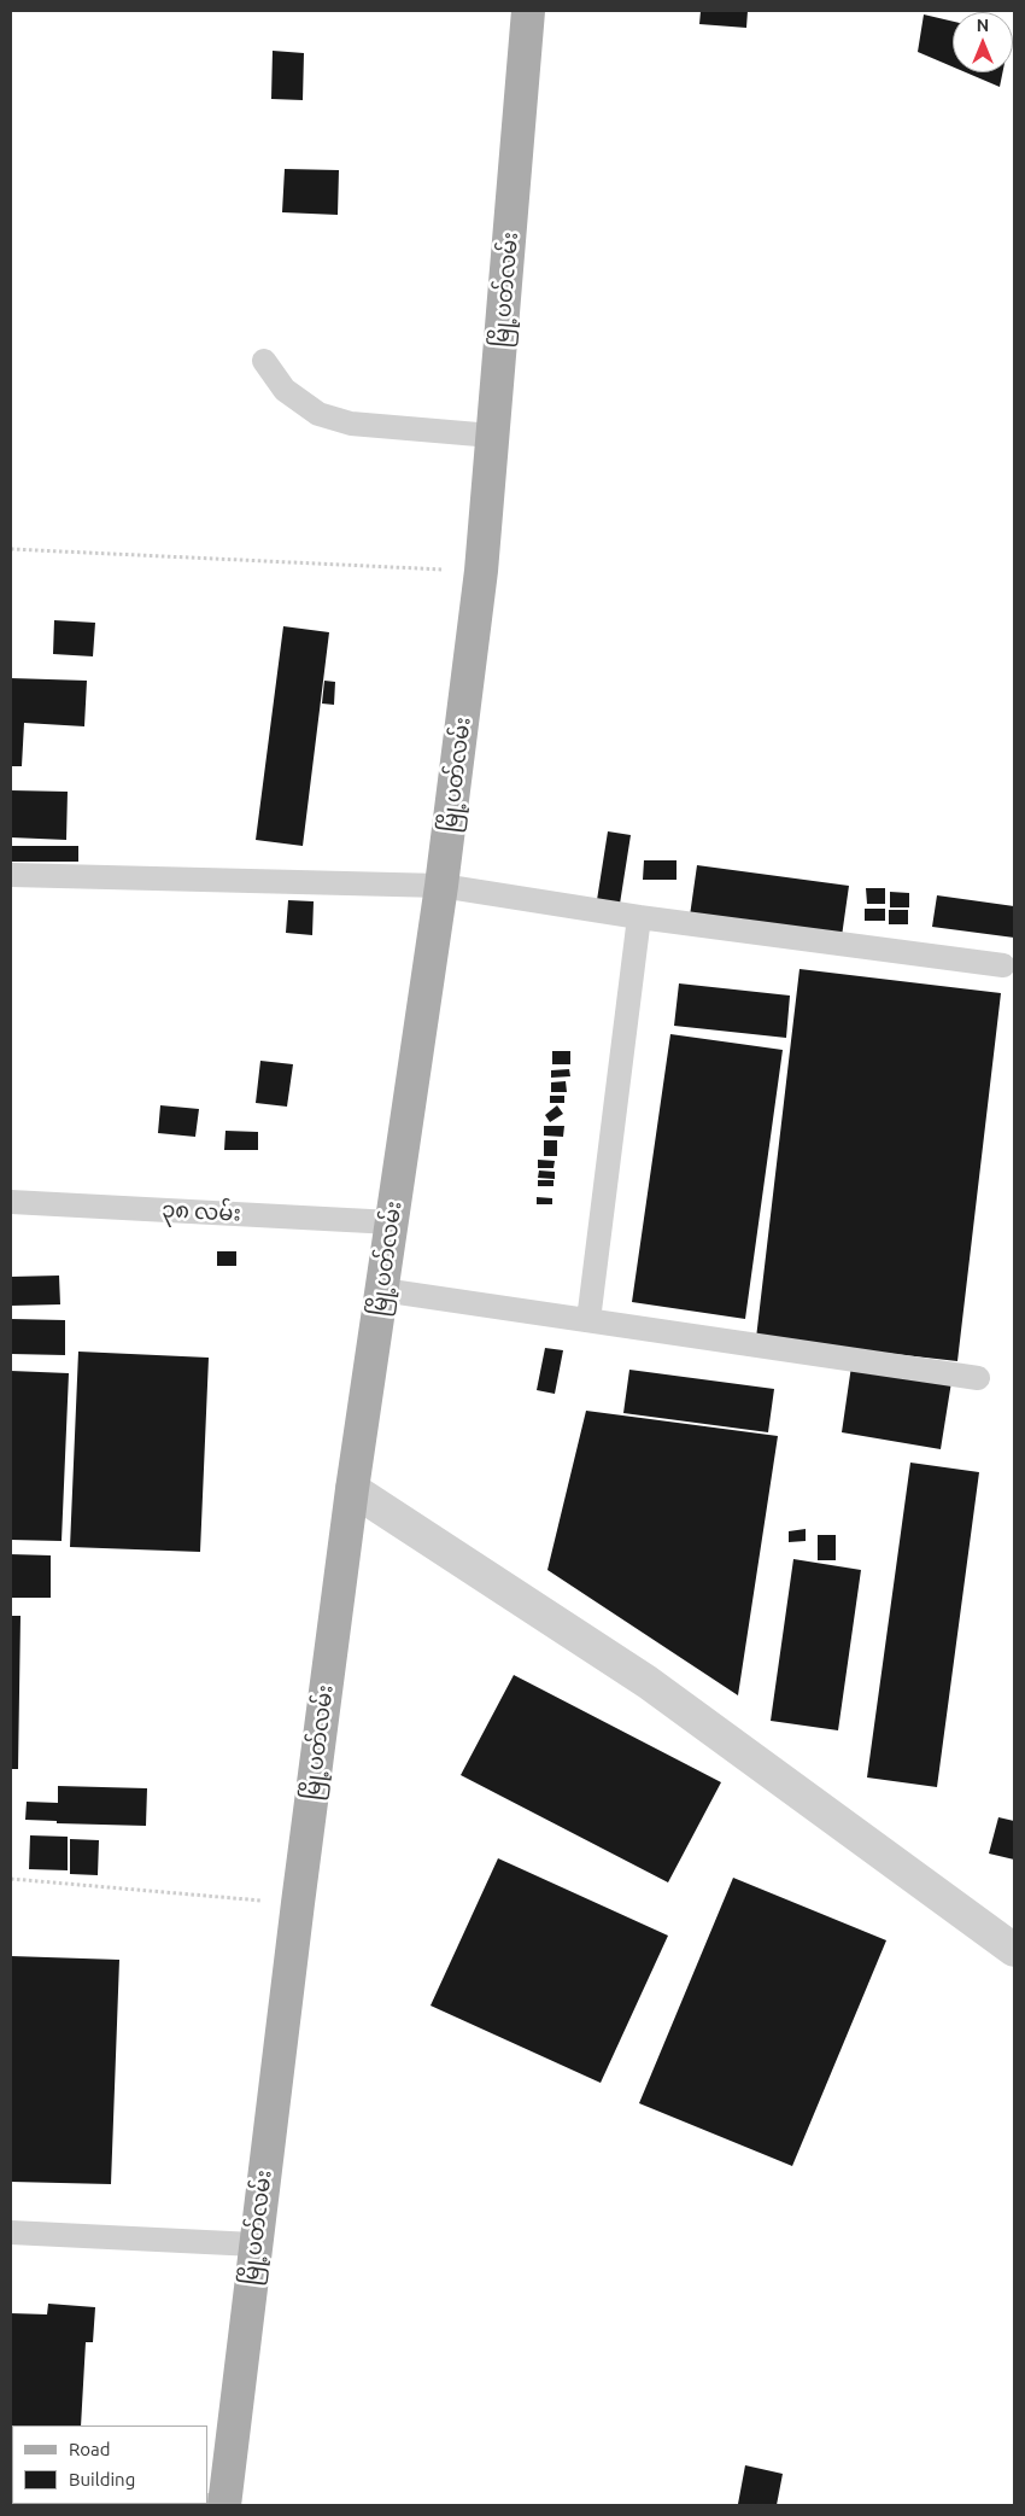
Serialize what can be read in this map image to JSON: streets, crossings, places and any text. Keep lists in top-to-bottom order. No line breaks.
{"streets":{"main road":["မြို့ပတ်လမ်း"],"lane":["၃၈ လမ်း"]},"crossings":[["မြို့ပတ်လမ်း","၃၈ လမ်း"]],"legend":["Road","Building"],"north":"top"}
